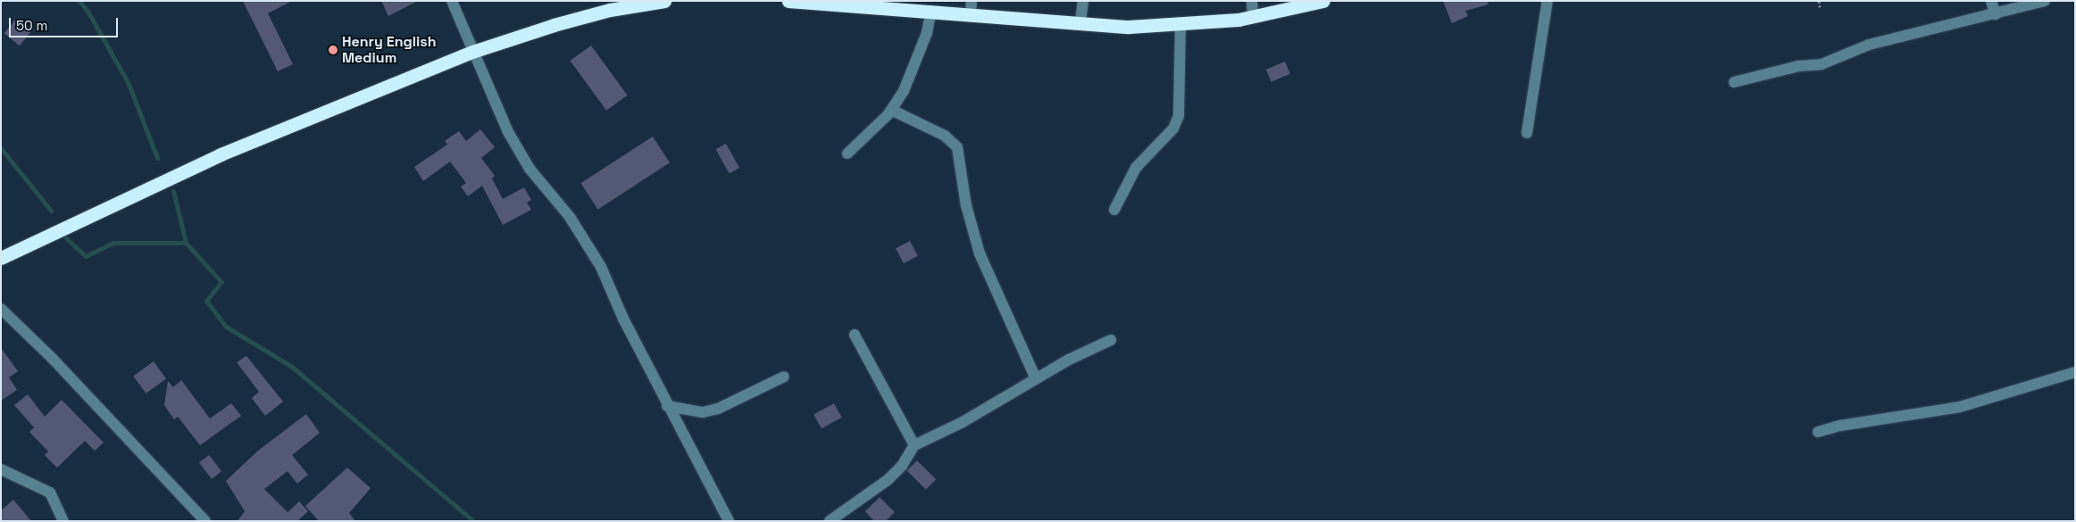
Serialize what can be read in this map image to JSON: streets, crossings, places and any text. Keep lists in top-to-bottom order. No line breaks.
{"places":["Henry English Medium"],"scale_bar":"50 m"}
